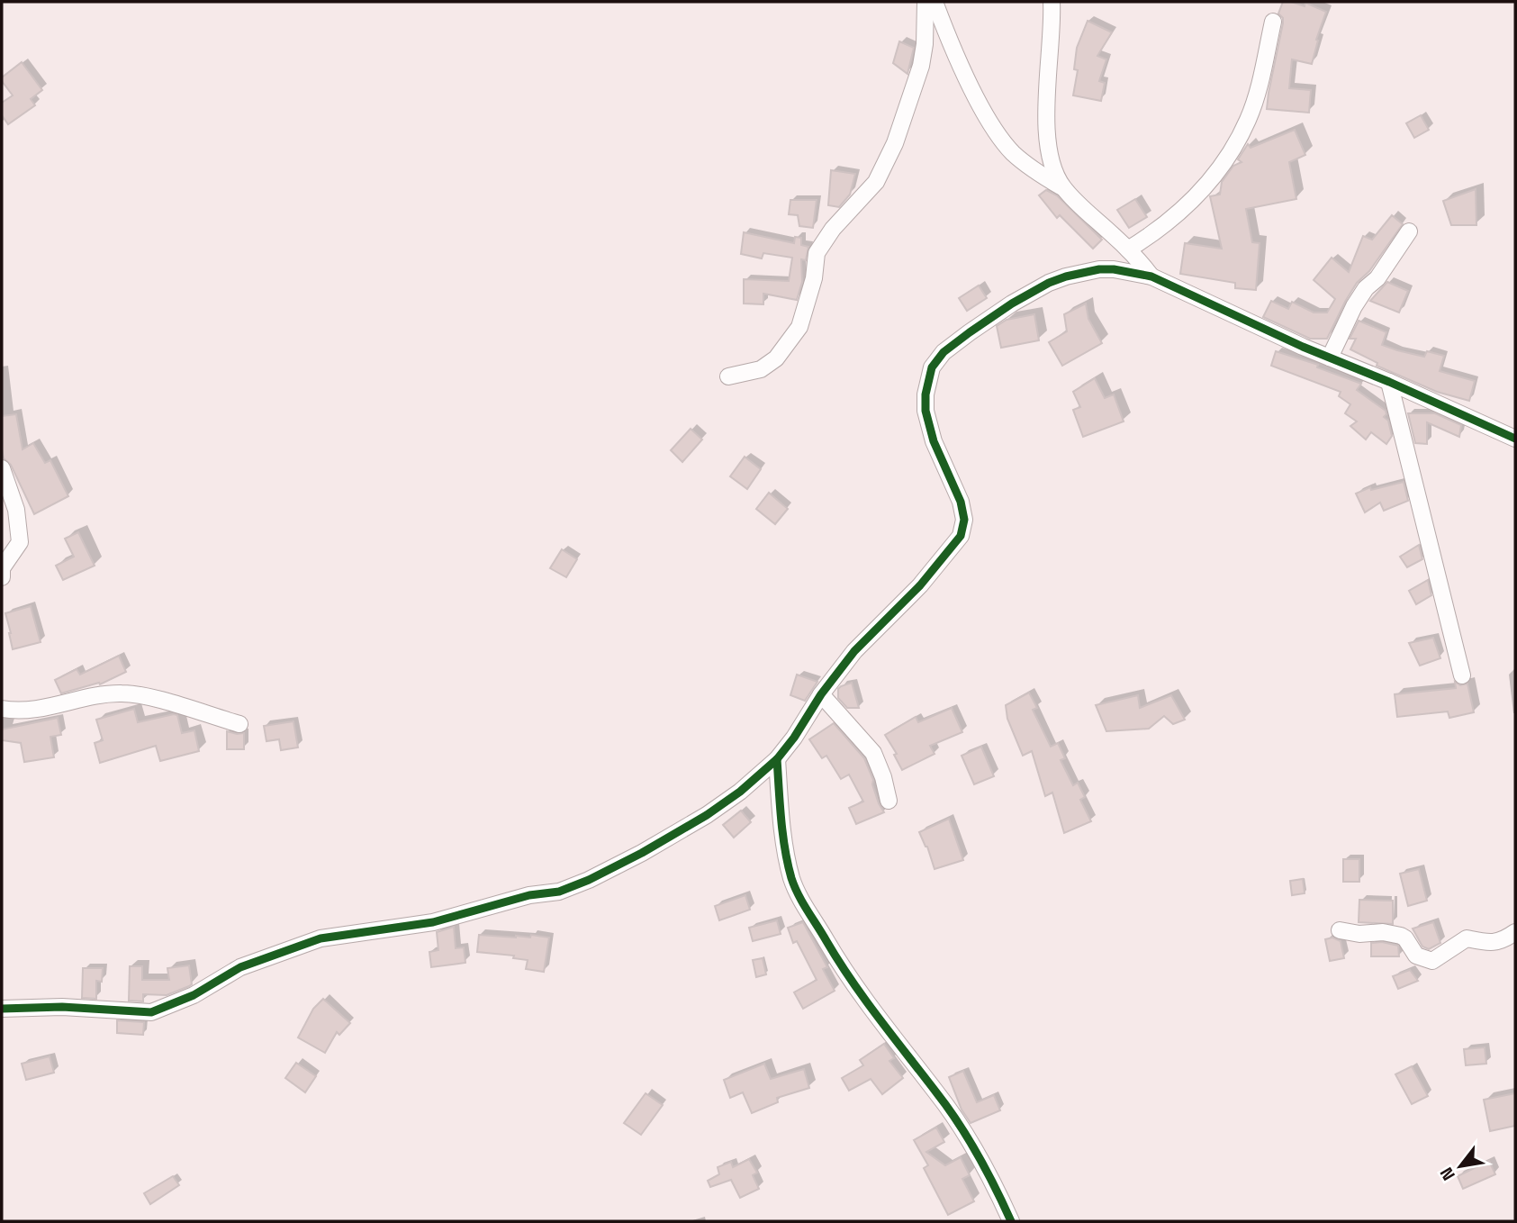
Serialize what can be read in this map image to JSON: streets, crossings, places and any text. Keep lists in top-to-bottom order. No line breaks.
{"north":"bottom left"}
